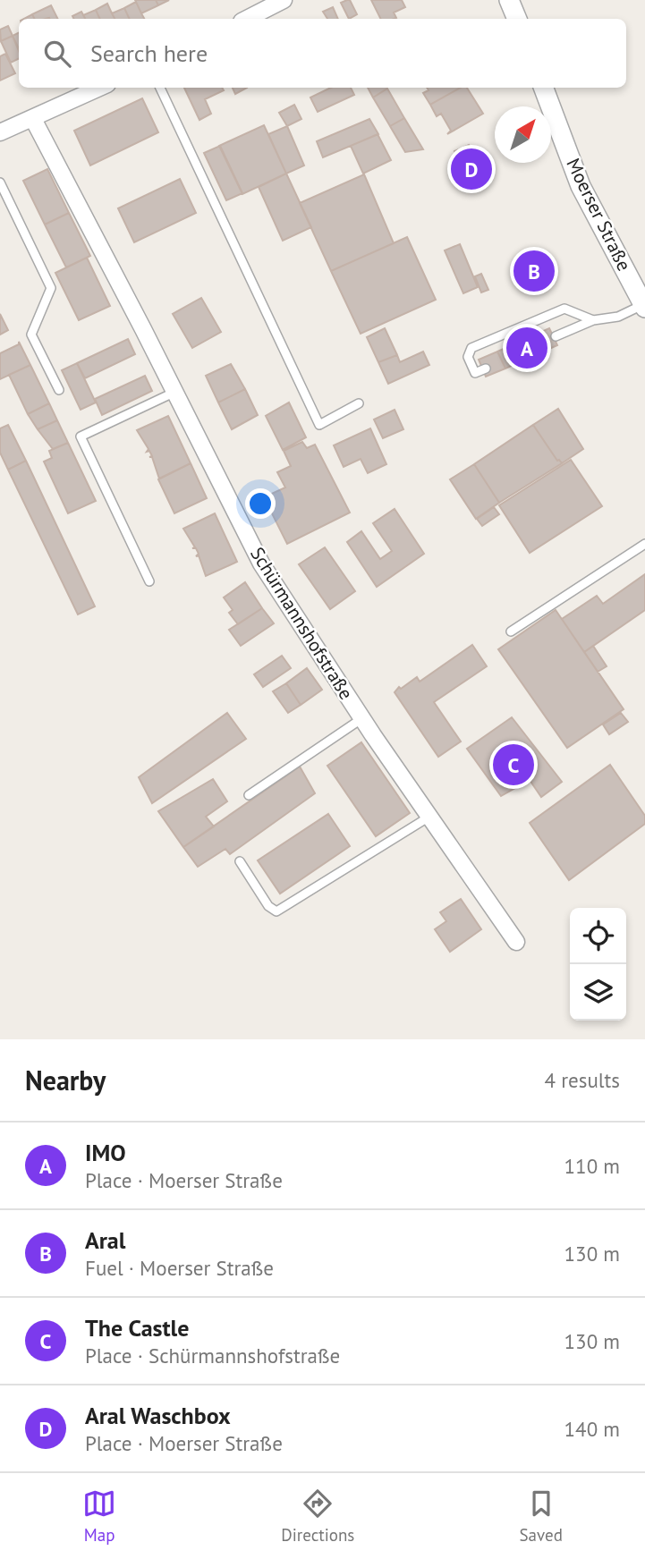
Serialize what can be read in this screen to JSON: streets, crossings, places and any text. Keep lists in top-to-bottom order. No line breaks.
{"streets":{"street":["Moerser Straße","Schürmannshofstraße"]},"north":"top right","page":{"search":"Search here","pins":["D","B","A","C"],"heading":["Nearby","4 results"],"list":[{"mark":"A","name":"IMO","note":"Place · Moerser Straße","value":"110 m"},{"mark":"B","name":"Aral","note":"Fuel · Moerser Straße","value":"130 m"},{"mark":"C","name":"The Castle","note":"Place · Schürmannshofstraße","value":"130 m"},{"mark":"D","name":"Aral Waschbox","note":"Place · Moerser Straße","value":"140 m"}],"nav":["Map","Directions","Saved"]}}
